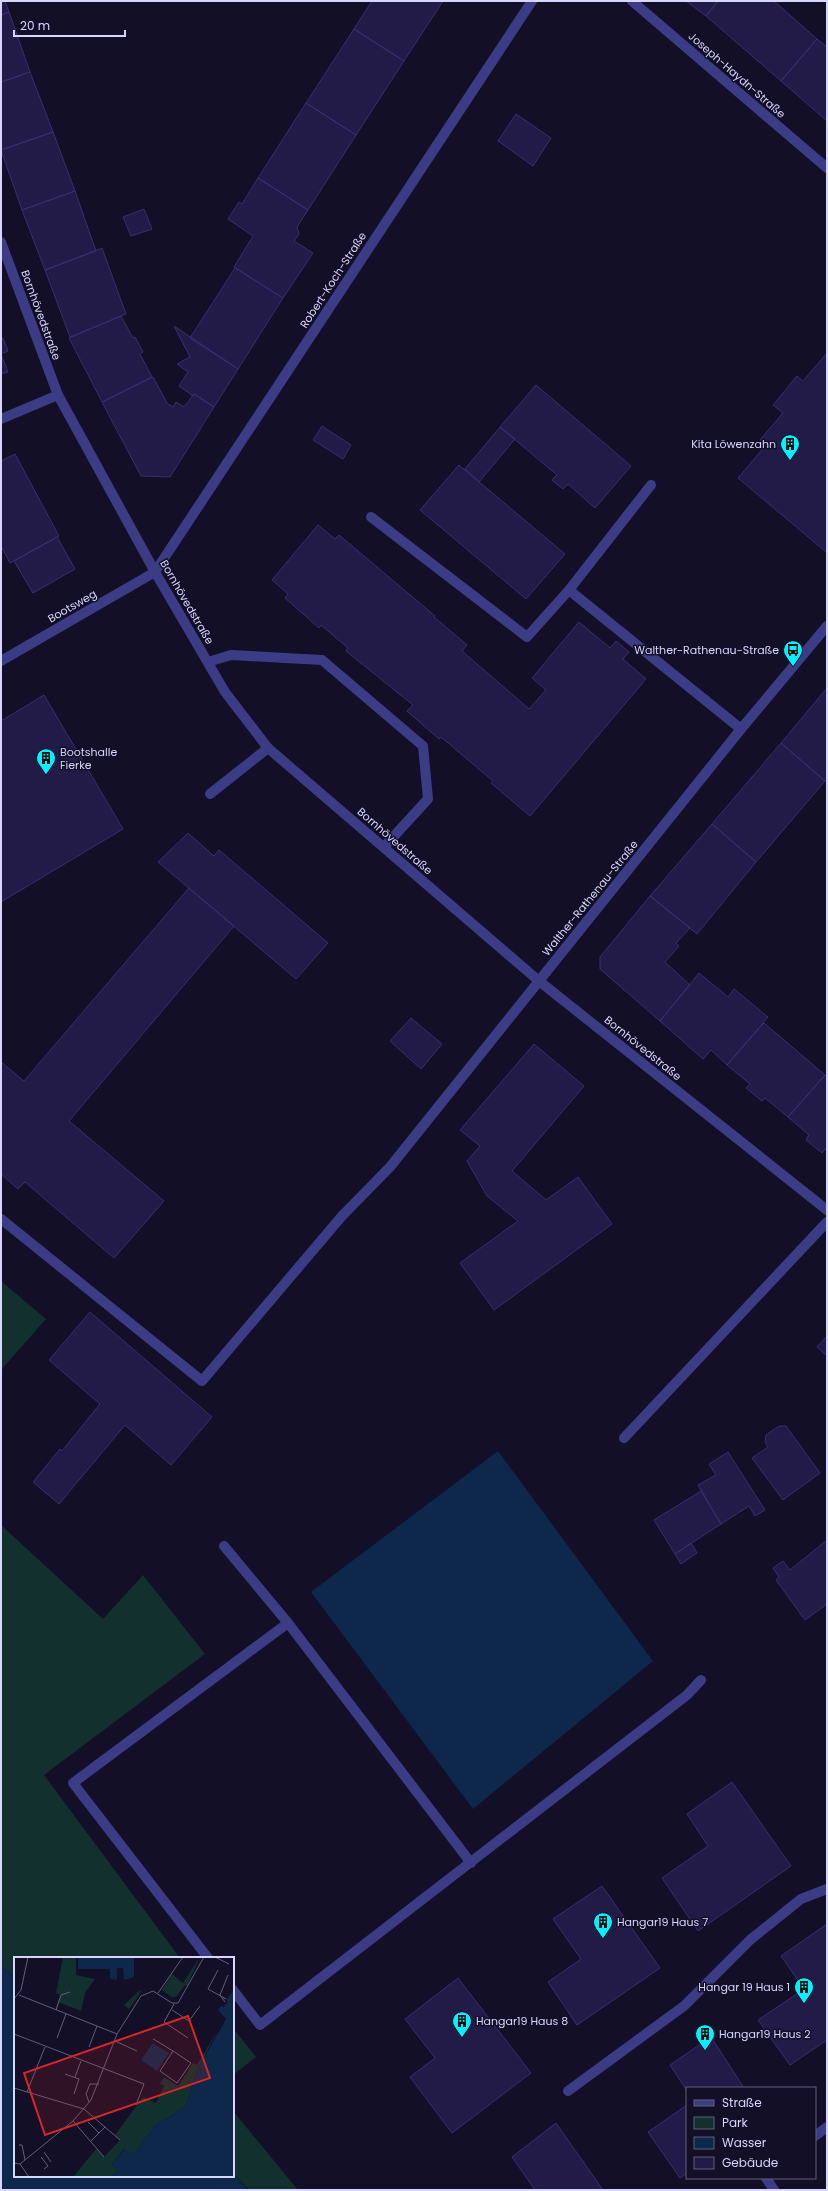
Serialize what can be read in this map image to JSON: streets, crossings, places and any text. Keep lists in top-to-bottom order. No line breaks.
{"streets":{"street":["Joseph-Haydn-Straße","Robert-Koch-Straße","Bornhövedstraße","Bootsweg","Walther-Rathenau-Straße"]},"crossings":[["Robert-Koch-Straße","Bornhövedstraße"],["Robert-Koch-Straße","Bootsweg"],["Bornhövedstraße","Bootsweg"],["Bornhövedstraße","Walther-Rathenau-Straße"]],"places":{"building":["Kita Löwenzahn","Bootshalle Fierke","Hangar19 Haus 7","Hangar 19 Haus 1","Hangar19 Haus 8","Hangar19 Haus 2"],"bus stop":["Walther-Rathenau-Straße"]},"legend":["Straße","Park","Wasser","Gebäude"],"scale_bar":"20 m"}
